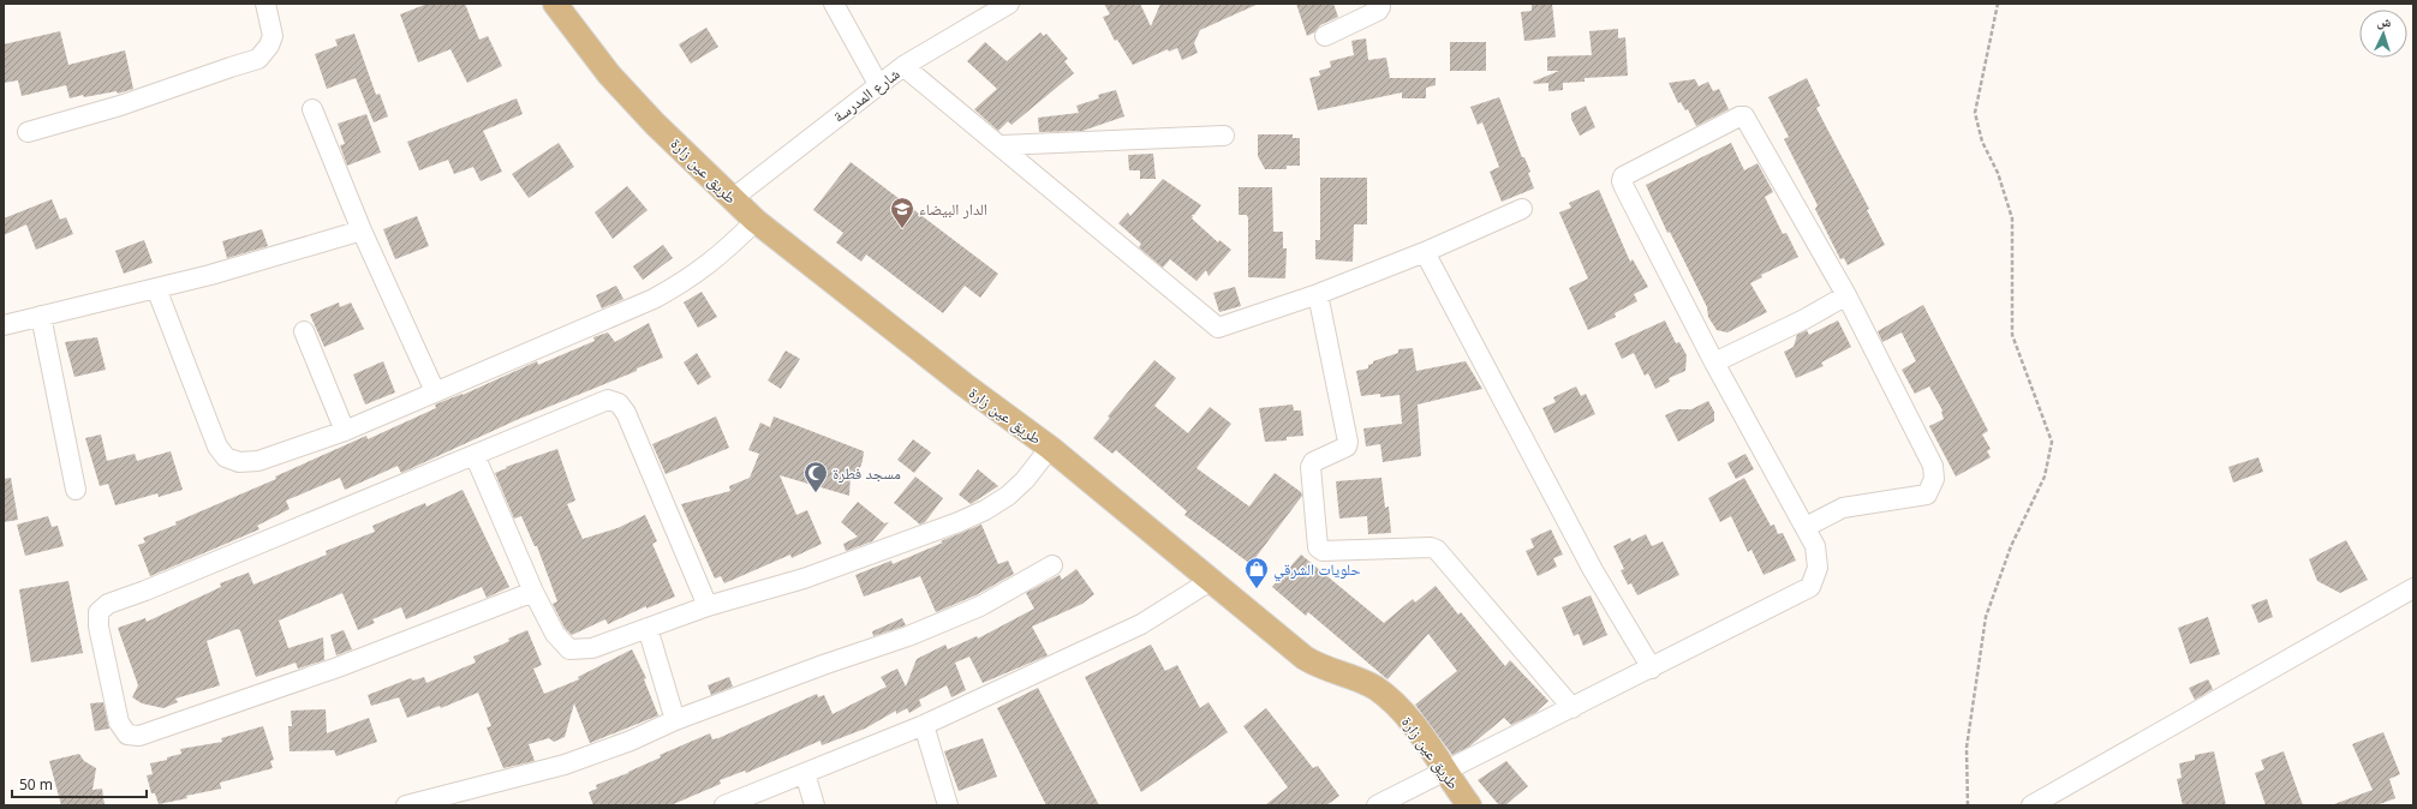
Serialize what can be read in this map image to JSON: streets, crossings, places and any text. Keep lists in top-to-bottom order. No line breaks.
{"streets":{"main road":["طريق عين زارة"],"street":["شارع المدرسة"]},"crossings":[["شارع المدرسة","طريق عين زارة"]],"places":{"school or university":["الدار البيضاء"],"mosque":["مسجد فطرة"],"shop":["حلويات الشرقي"]},"scale_bar":"50 m","north":"top"}
